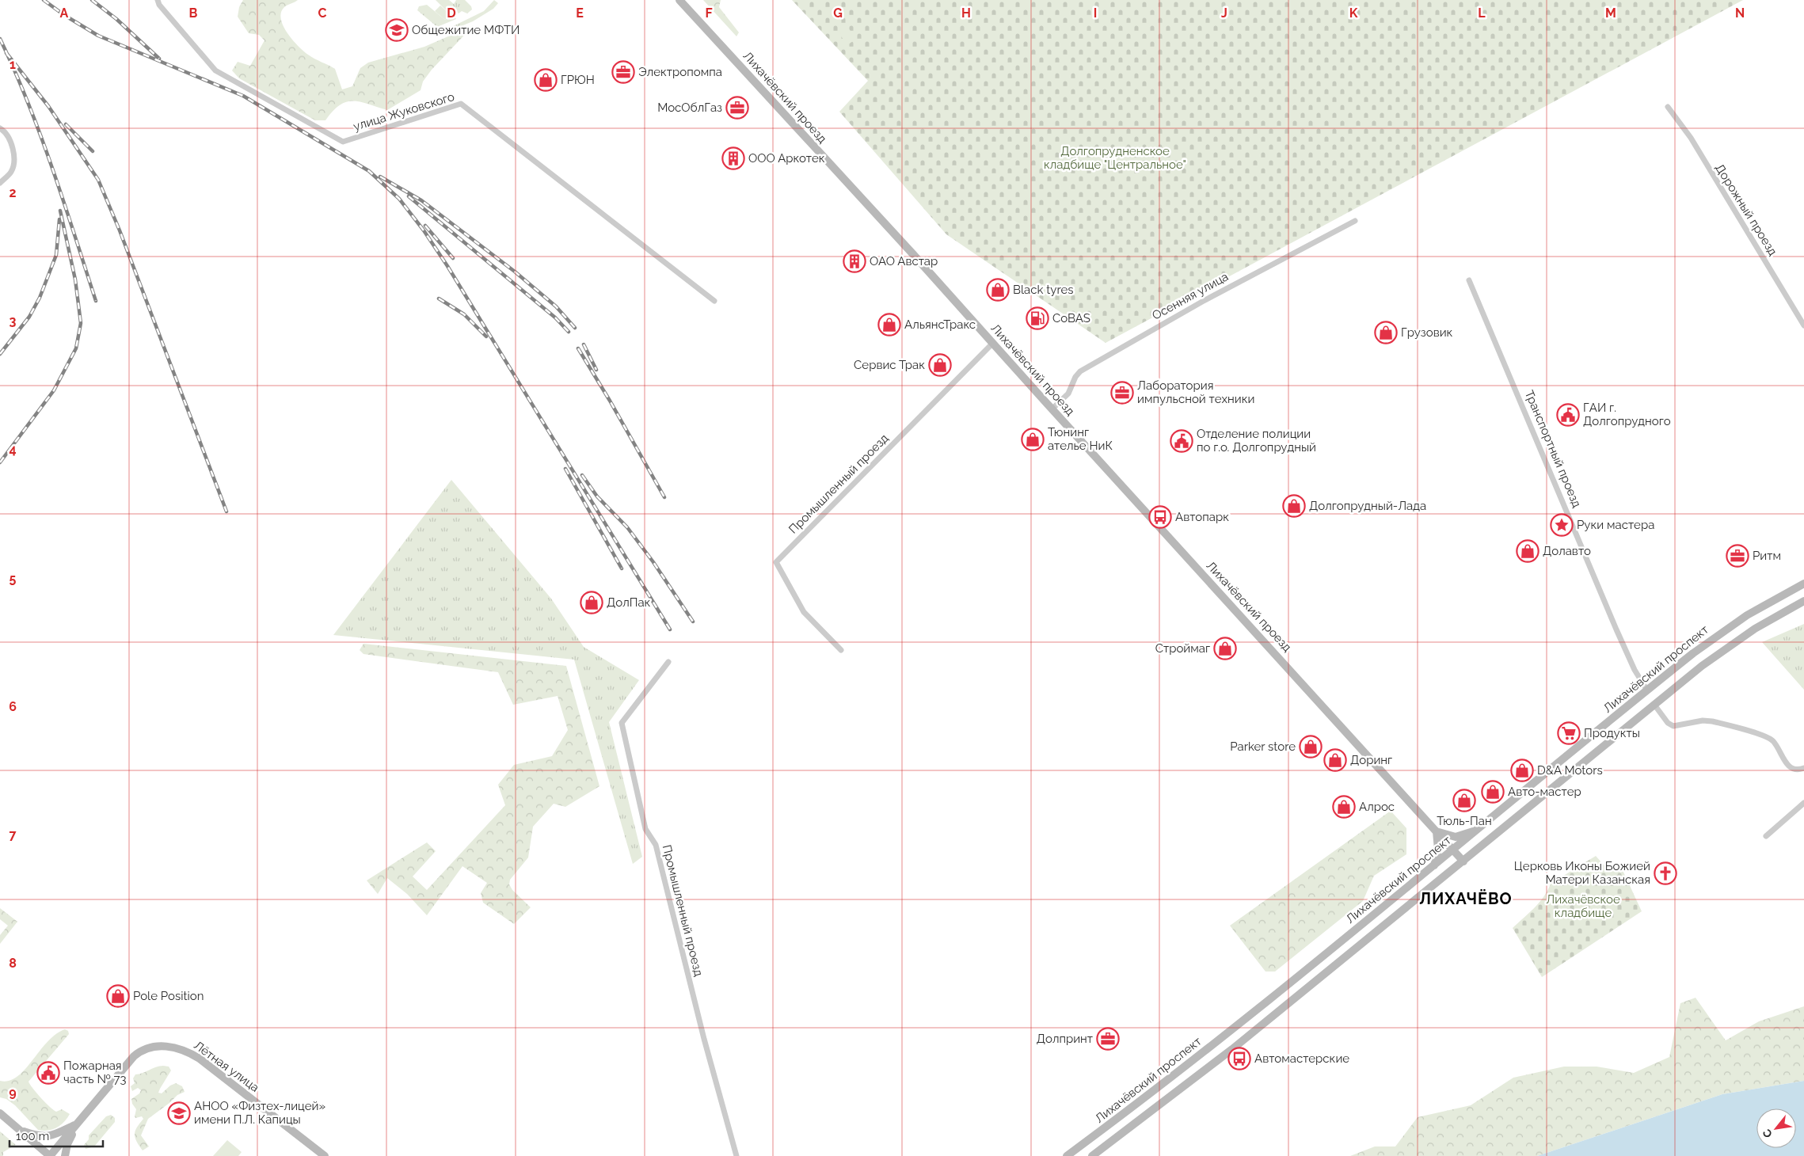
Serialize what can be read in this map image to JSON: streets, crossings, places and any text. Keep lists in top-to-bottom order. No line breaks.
{"streets":{"main road":["Лихачёвский проезд","Лихачёвский проспект","Лётная улица"],"street":["улица Жуковского","Дорожный проезд","Осенняя улица","Транспортный проезд","Промышленный проезд"]},"crossings":[["Лихачёвский проезд","Осенняя улица"],["Лихачёвский проезд","Промышленный проезд"],["Лихачёвский проезд","Лихачёвский проспект"],["Транспортный проезд","Лихачёвский проспект"]],"districts":["ЛИХАЧЁВО"],"parks":["Долгопрудненское кладбище \"Центральное\"","Лихачёвское кладбище"],"places":{"school or university":["Общежитие МФТИ","АНОО «Физтех-лицей» имени П.Л. Капицы"],"office":["Электропомпа","МосОблГаз","Лаборатория импульсной техники","Ритм","Долпринт"],"shop":["ГРЮН","Black tyres","АльянсТракс","Грузовик","Сервис Трак","Тюнинг ателье НиК","Долгопрудный-Лада","Долавто","ДолПак","Строймаг","Parker store","Доринг","D&A Motors","Авто-мастер","Тюль-Пан","Алрос","Pole Position"],"building":["ООО Аркотек","ОАО Австар"],"fuel station":["CoBAS"],"public building":["ГАИ г. Долгопрудного","Отделение полиции по г.о. Долгопрудный","Пожарная часть № 73"],"bus stop":["Автопарк","Автомастерские"],"place":["Руки мастера"],"supermarket":["Продукты"],"church":["Церковь Иконы Божией Матери Казанская"]},"scale_bar":"100 m","north":"bottom left","grid":{"columns":["A","B","C","D","E","F","G","H","I","J","K","L","M","N"],"rows":["1","2","3","4","5","6","7","8","9"]}}
